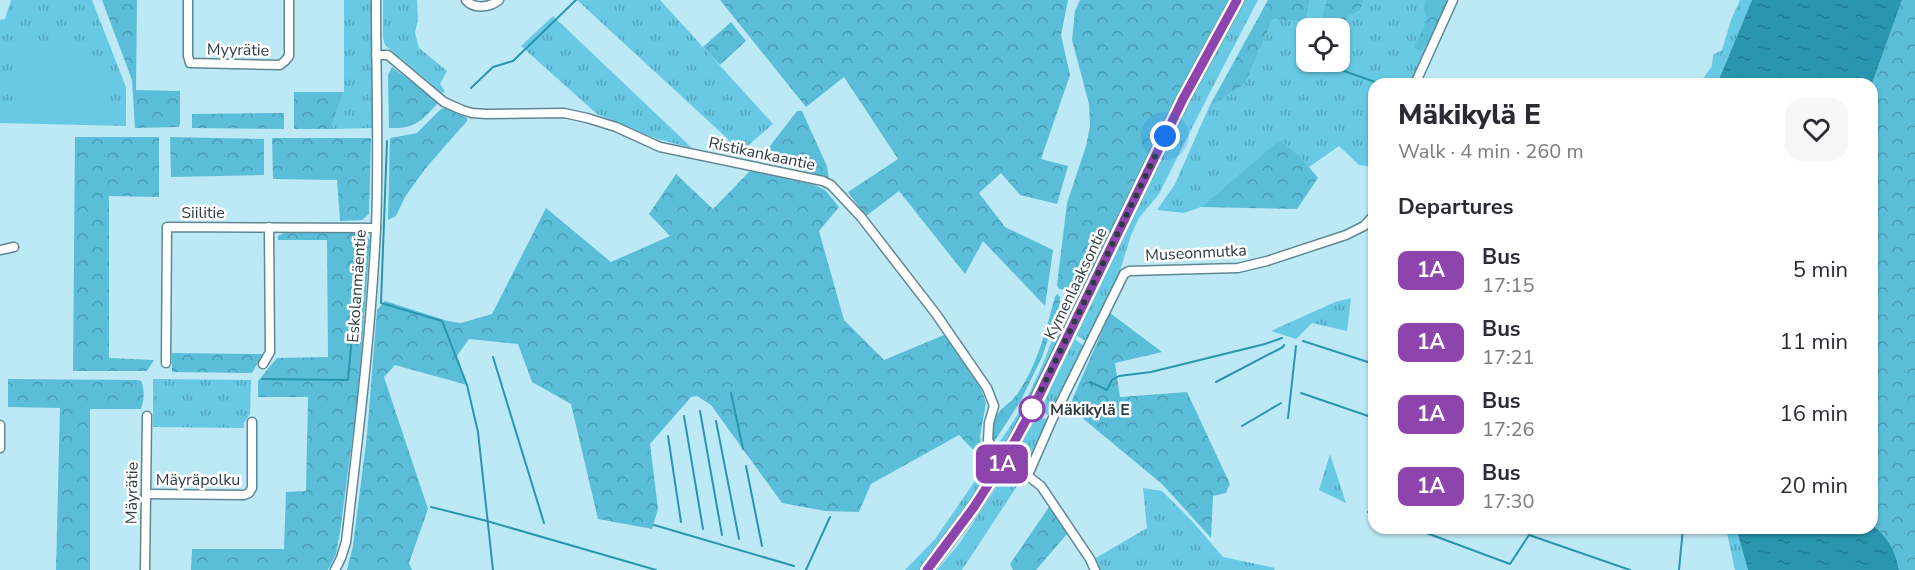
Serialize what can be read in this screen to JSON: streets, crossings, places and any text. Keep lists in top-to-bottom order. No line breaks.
{"streets":{"main road":["Kymenlaaksontie"],"street":["Myyrätie","Ristikankaantie","Siilitie","Museonmutka","Eskolanmäentie","Mäyräpolku","Mäyrätie"]},"crossings":[["Ristikankaantie","Kymenlaaksontie"],["Ristikankaantie","Eskolanmäentie"],["Siilitie","Eskolanmäentie"],["Mäyräpolku","Mäyrätie"]],"places":["Mäkikylä E"],"lines":["bus line 1A"],"page":{"on_map":"1A","heading":[["Mäkikylä E","Walk · 4 min · 260 m"],"Departures"],"list":[{"mark":"1A","name":"Bus","note":"17:15","value":"5 min"},{"mark":"1A","name":"Bus","note":"17:21","value":"11 min"},{"mark":"1A","name":"Bus","note":"17:26","value":"16 min"},{"mark":"1A","name":"Bus","note":"17:30","value":"20 min"}]}}
